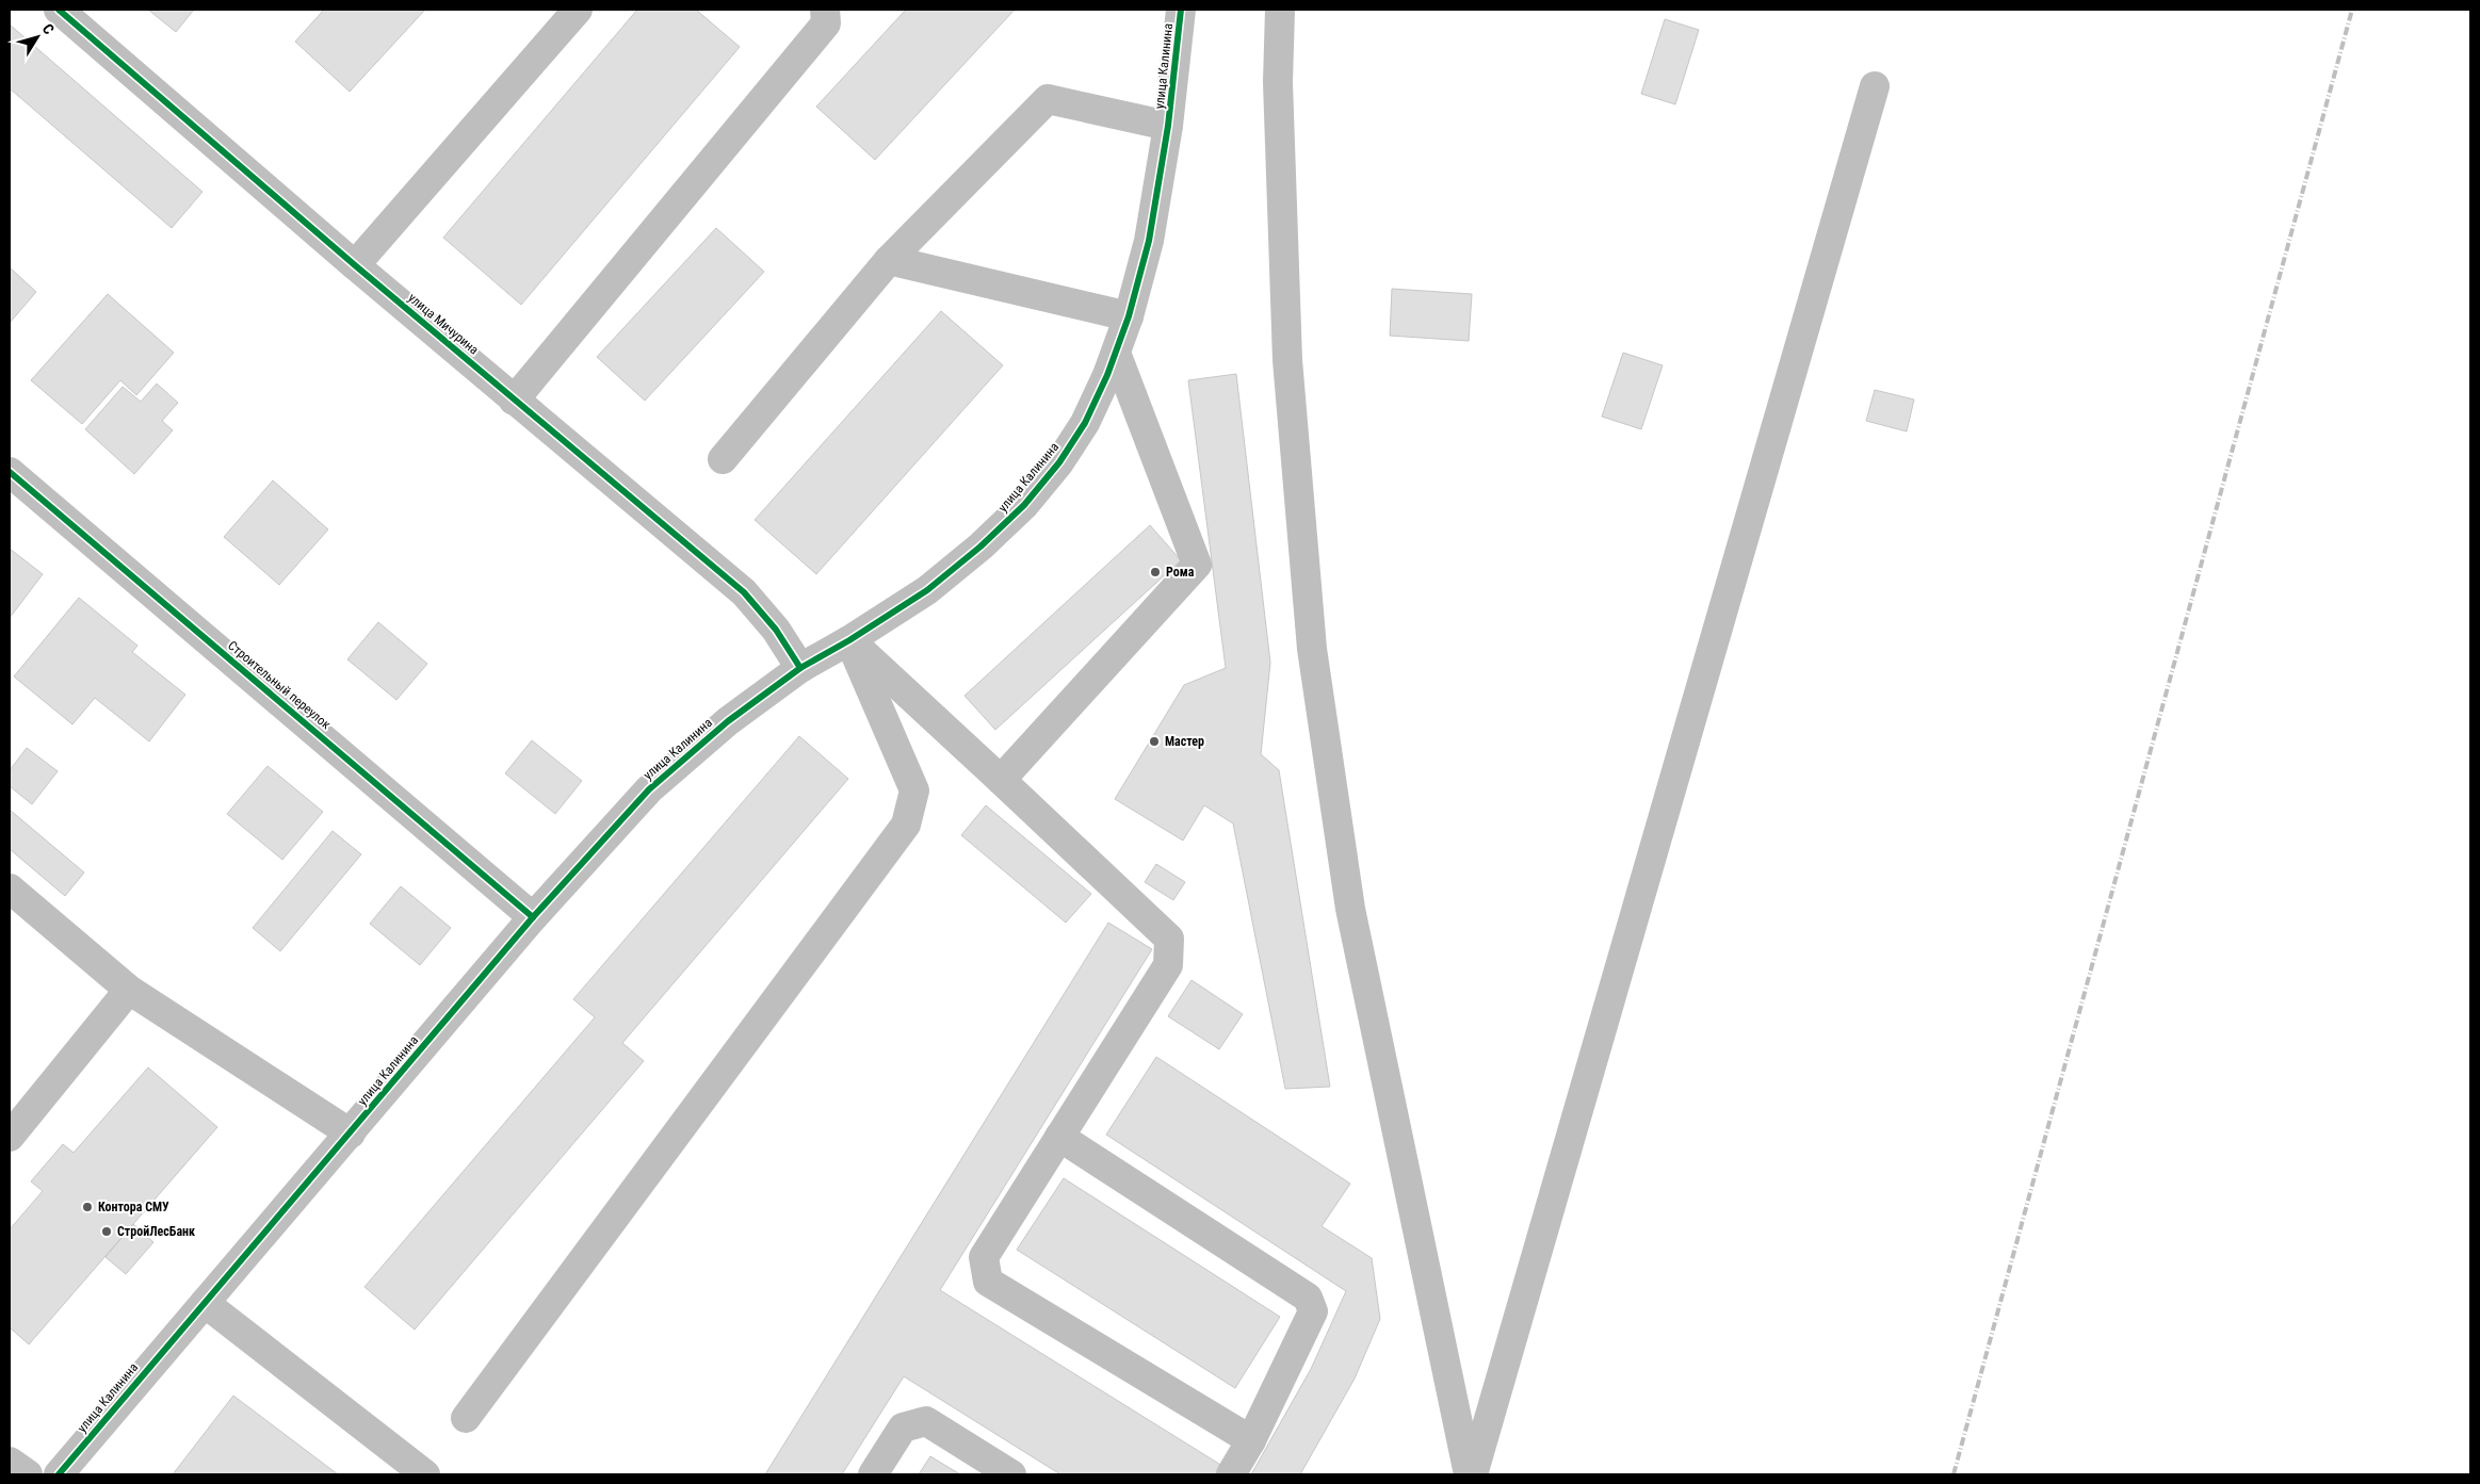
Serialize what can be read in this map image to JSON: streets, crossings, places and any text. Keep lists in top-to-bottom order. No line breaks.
{"streets":{"street":["улица Калинина","улица Мичурина","Строительный переулок"]},"crossings":[["улица Калинина","улица Мичурина"],["улица Калинина","Строительный переулок"]],"places":["Рома","Мастер","Контора СМУ","СтройЛесБанк"],"north":"top right"}
